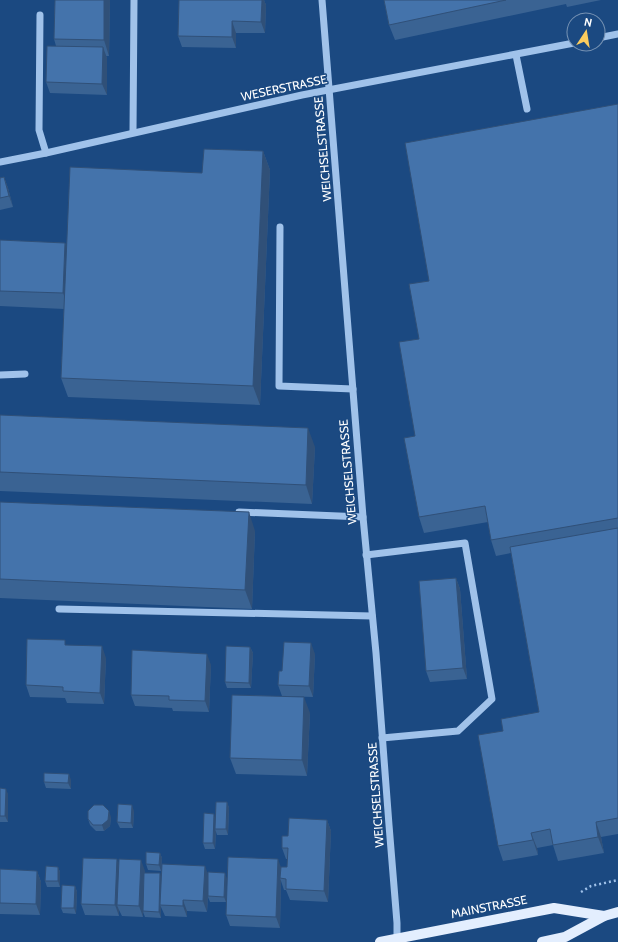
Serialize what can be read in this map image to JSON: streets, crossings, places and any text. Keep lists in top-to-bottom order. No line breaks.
{"streets":{"main road":["MAINSTRASSE"],"street":["WESERSTRASSE","WEICHSELSTRASSE"]},"crossings":[["WESERSTRASSE","WEICHSELSTRASSE"],["WEICHSELSTRASSE","MAINSTRASSE"]],"north":"top"}
